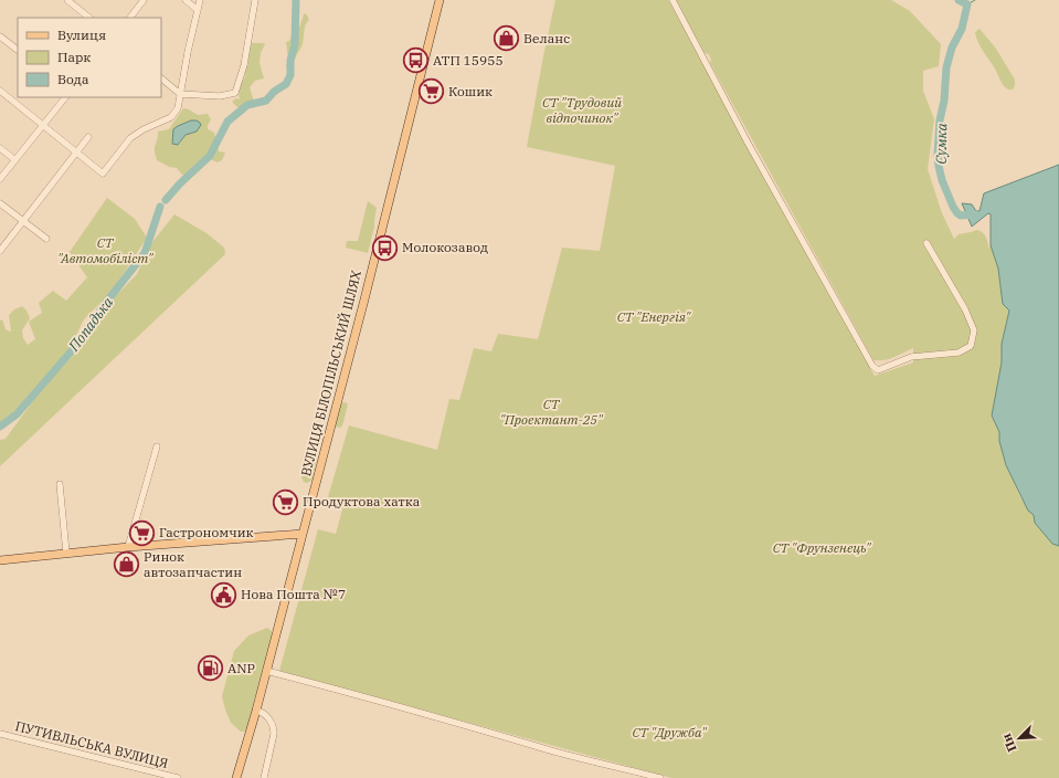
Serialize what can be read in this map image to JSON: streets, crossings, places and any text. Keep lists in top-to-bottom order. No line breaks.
{"streets":{"main road":["ВУЛИЦЯ БІЛОПІЛЬСЬКИЙ ШЛЯХ"],"street":["ПУТИВЛЬСЬКА ВУЛИЦЯ"]},"water":["Сумка","Попадька"],"parks":["СТ \"Трудовий відпочинок\"","СТ \"Автомобіліст\"","СТ \"Енергія\"","СТ \"Проектант-25\"","СТ \"Фрунзенець\"","СТ \"Дружба\""],"places":{"shop":["Веланс","Ринок автозапчастин"],"bus stop":["АТП 15955","Молокозавод"],"supermarket":["Кошик","Продуктова хатка","Гастрономчик"],"public building":["Нова Пошта №7"],"fuel station":["ANP"]},"legend":["Вулиця","Парк","Вода"],"north":"bottom left"}
